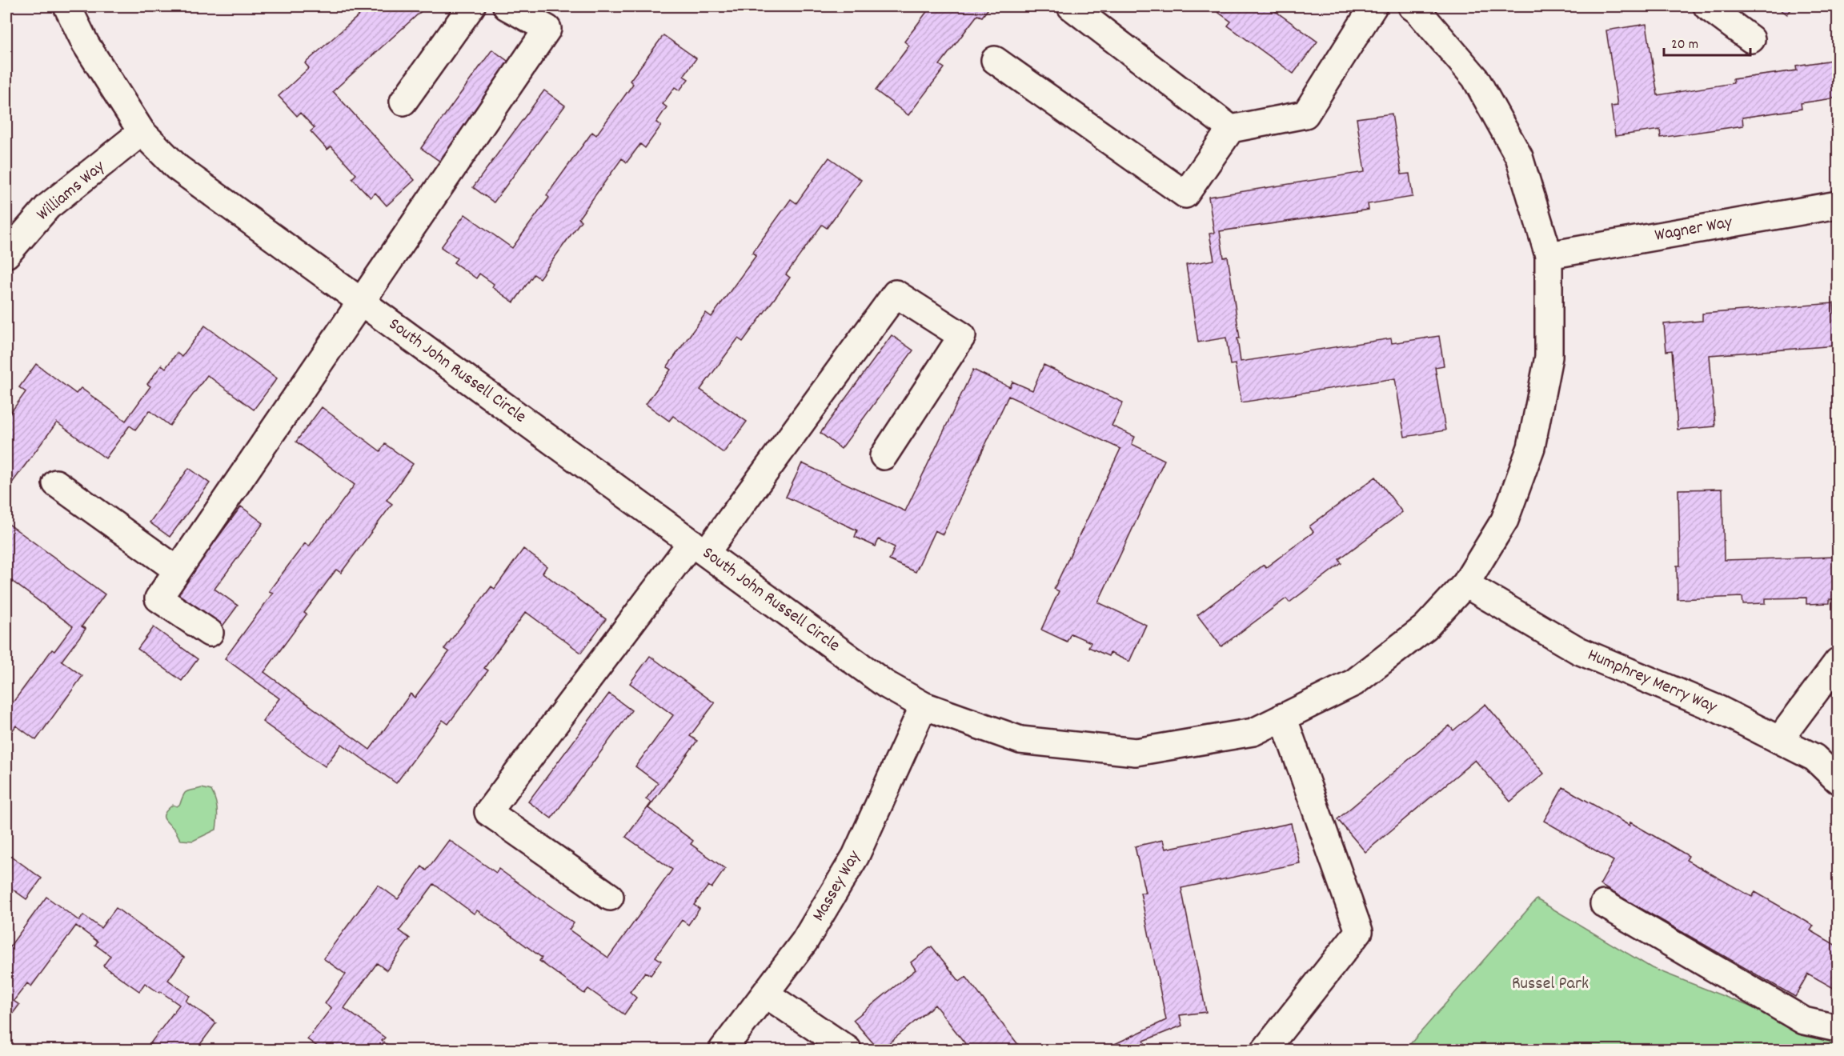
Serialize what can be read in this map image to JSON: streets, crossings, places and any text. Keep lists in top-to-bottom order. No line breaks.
{"streets":{"street":["Williams Way","Wagner Way","South John Russell Circle","Humphrey Merry Way","Massey Way"]},"crossings":[["Williams Way","South John Russell Circle"],["Wagner Way","South John Russell Circle"],["South John Russell Circle","Humphrey Merry Way"],["South John Russell Circle","Massey Way"]],"parks":["Russel Park"],"scale_bar":"20 m"}
